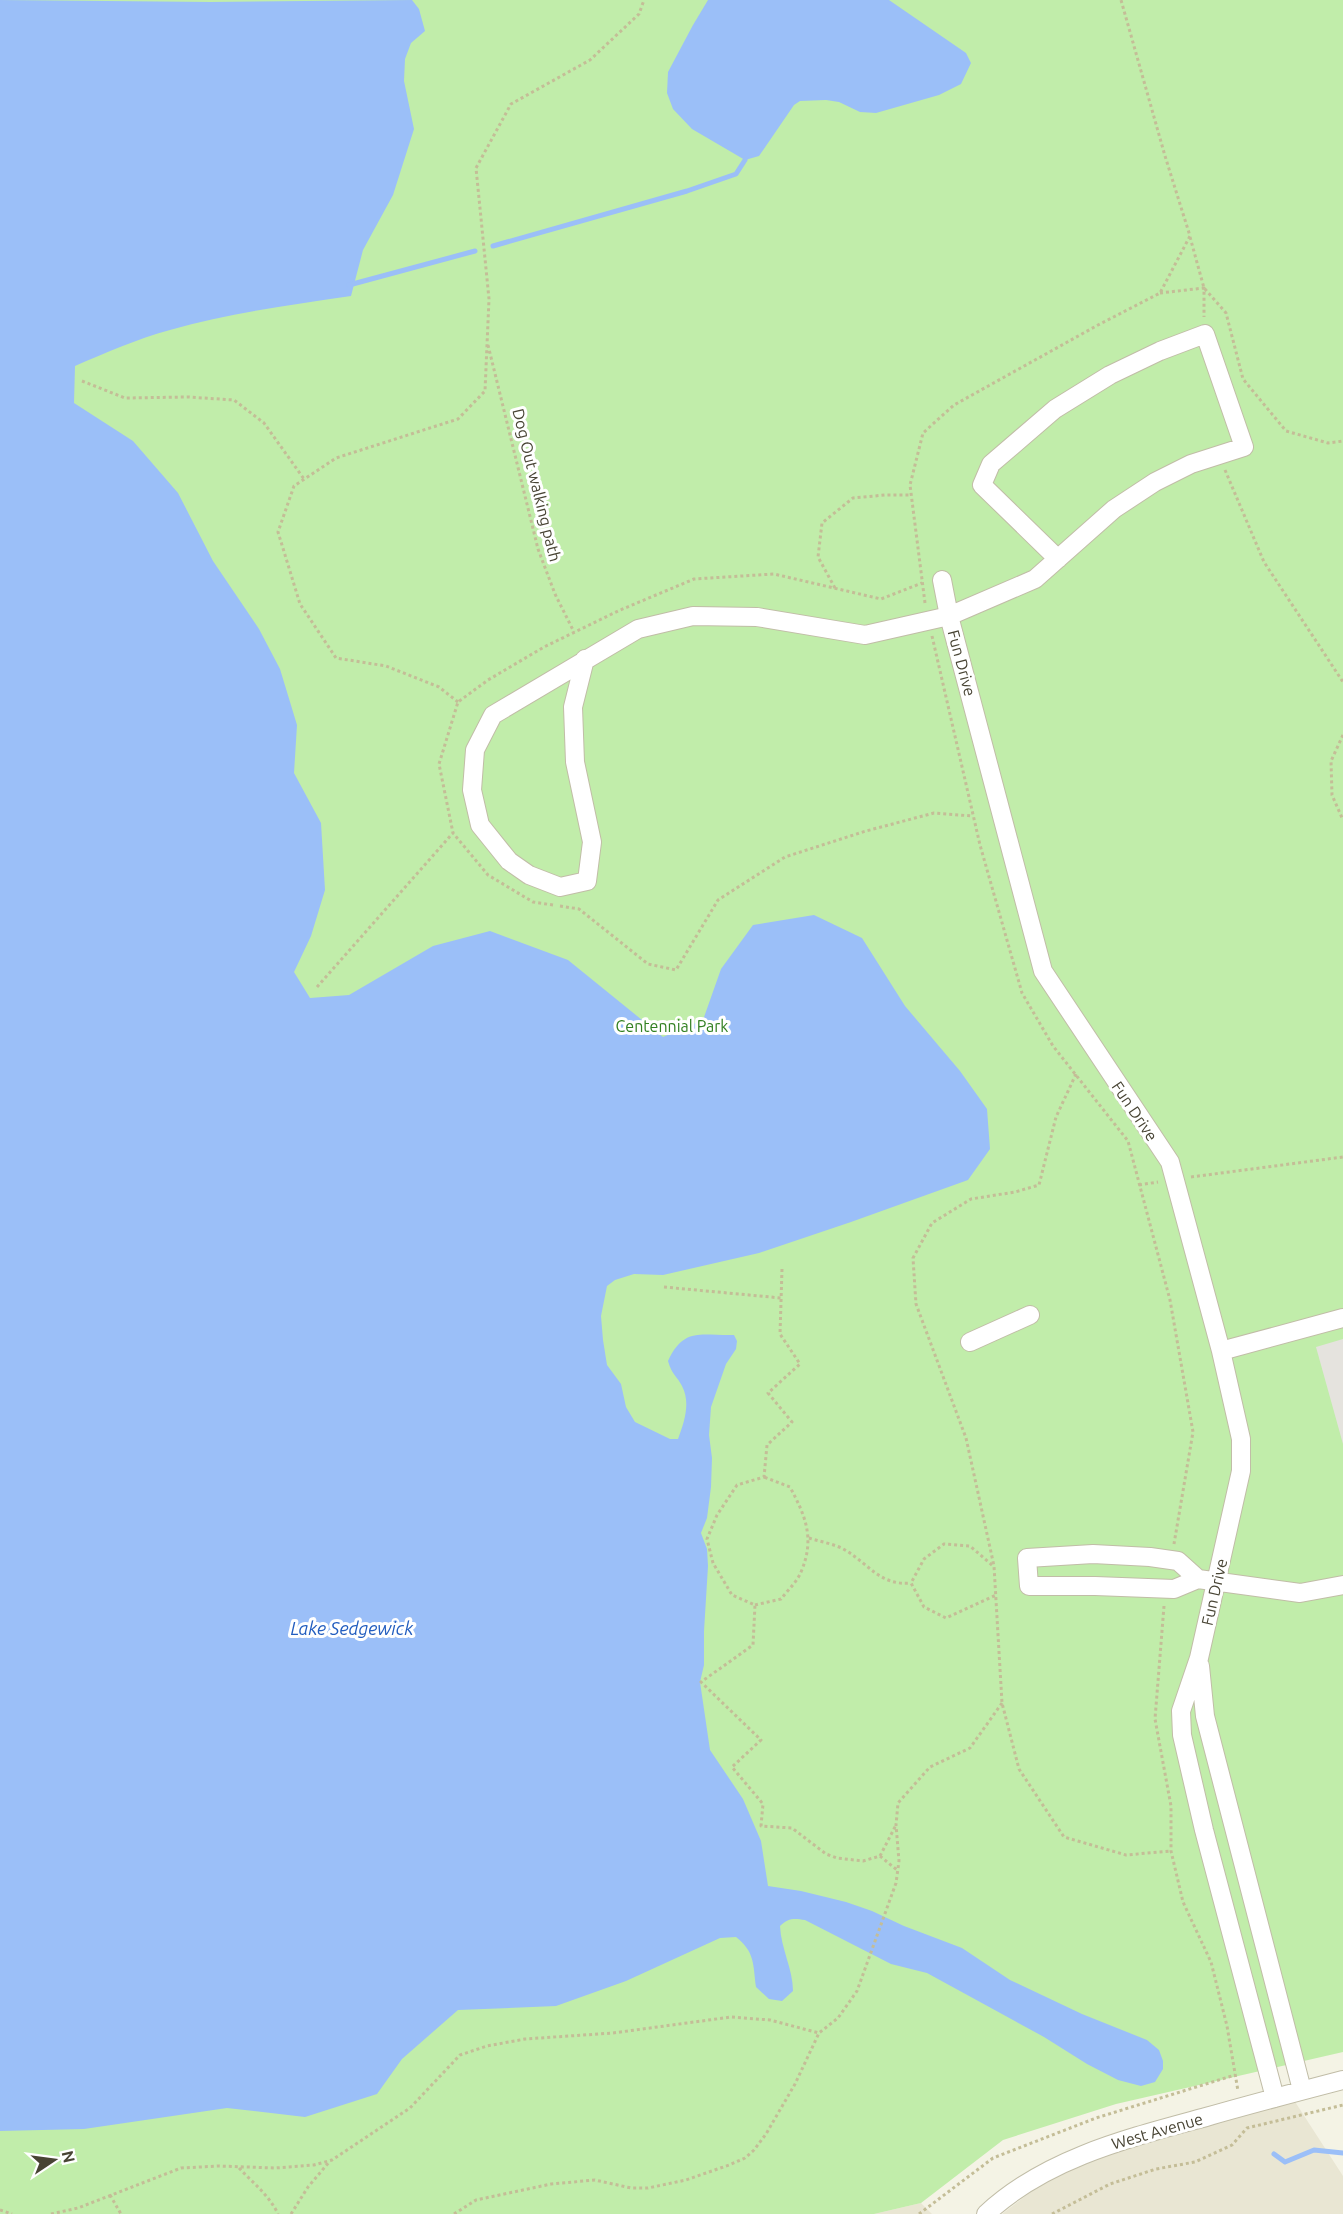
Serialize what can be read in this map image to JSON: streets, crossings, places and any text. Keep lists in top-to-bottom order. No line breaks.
{"streets":{"street":["Fun Drive","West Avenue"],"path":["Dog Out walking path"]},"crossings":[["Fun Drive","West Avenue"]],"water":["Lake Sedgewick"],"parks":["Centennial Park"],"north":"right"}
